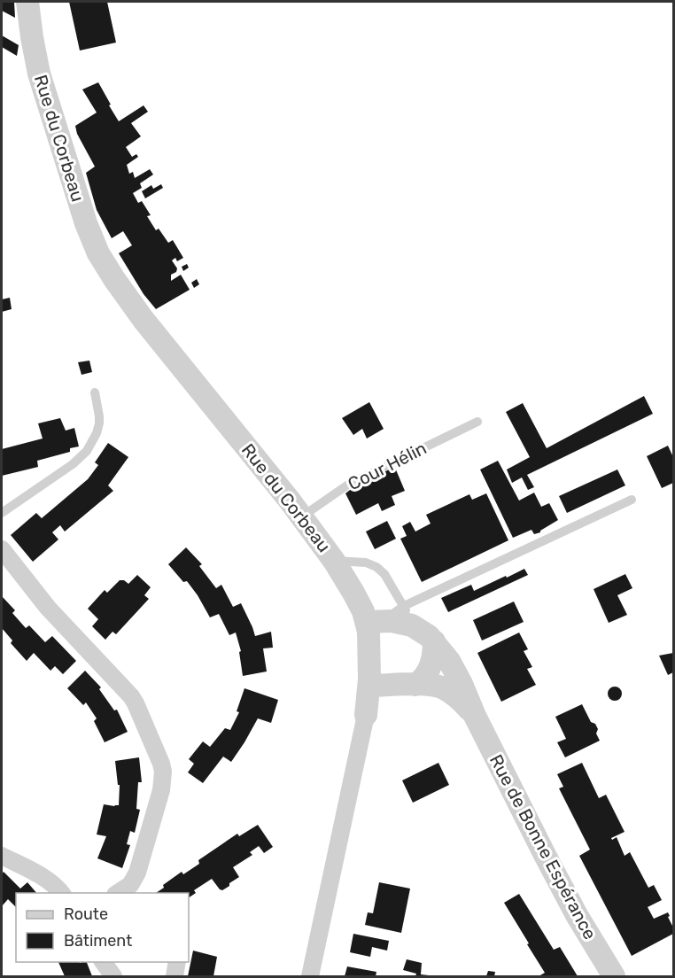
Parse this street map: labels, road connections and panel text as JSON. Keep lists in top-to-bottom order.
{
  "streets": {
    "street": ["Rue du Corbeau", "Rue de Bonne Espérance"],
    "lane": ["Cour Hélin"]
  },
  "crossings": [
    ["Rue du Corbeau", "Cour Hélin"],
    ["Rue du Corbeau", "Rue de Bonne Espérance"]
  ],
  "legend": ["Route", "Bâtiment"]
}
